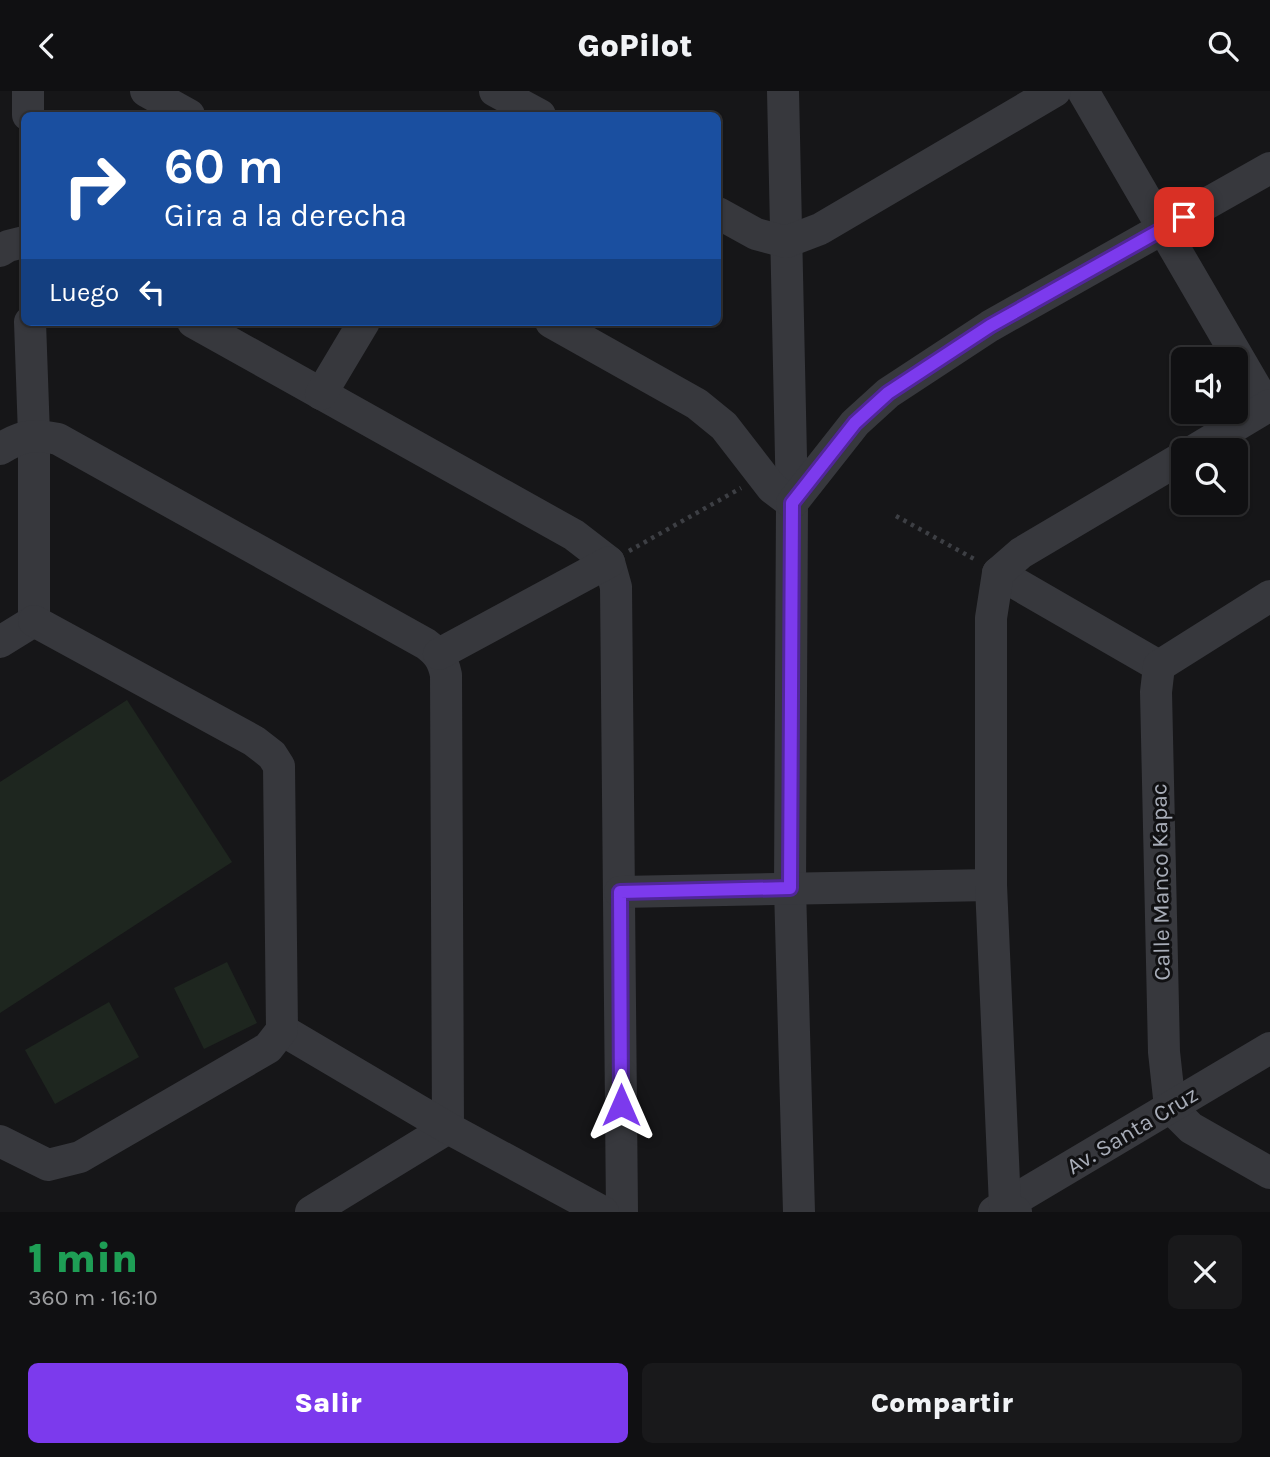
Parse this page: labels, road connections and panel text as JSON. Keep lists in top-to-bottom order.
{
  "streets": {
    "street": ["Calle Manco Kapac", "Av. Santa Cruz"]
  },
  "crossings": [
    ["Calle Manco Kapac", "Av. Santa Cruz"]
  ],
  "page": {
    "header": "GoPilot",
    "turn": ["60 m", "Gira a la derecha"],
    "then": "Luego",
    "heading": ["1 min", "360 m · 16:10"],
    "buttons": ["Salir", "Compartir"]
  }
}
